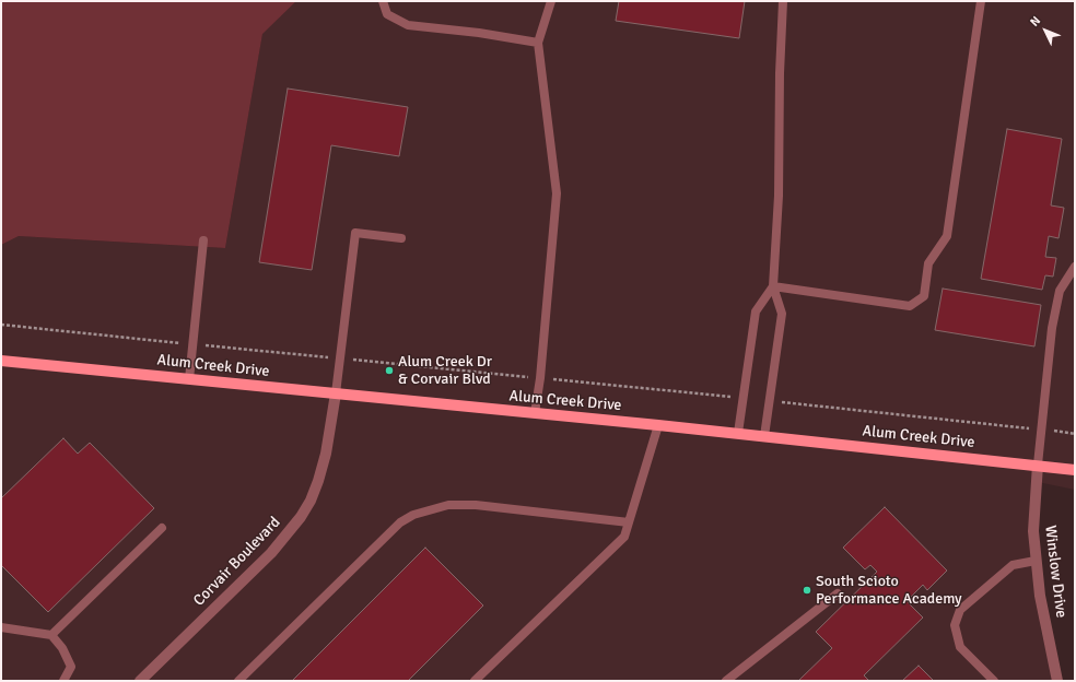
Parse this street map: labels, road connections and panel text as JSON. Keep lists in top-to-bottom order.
{
  "streets": {
    "main road": ["Alum Creek Drive"],
    "street": ["Corvair Boulevard", "Winslow Drive"]
  },
  "crossings": [
    ["Alum Creek Drive", "Corvair Boulevard"],
    ["Alum Creek Drive", "Winslow Drive"]
  ],
  "places": ["Alum Creek Dr & Corvair Blvd", "South Scioto Performance Academy"],
  "north": "top left"
}
